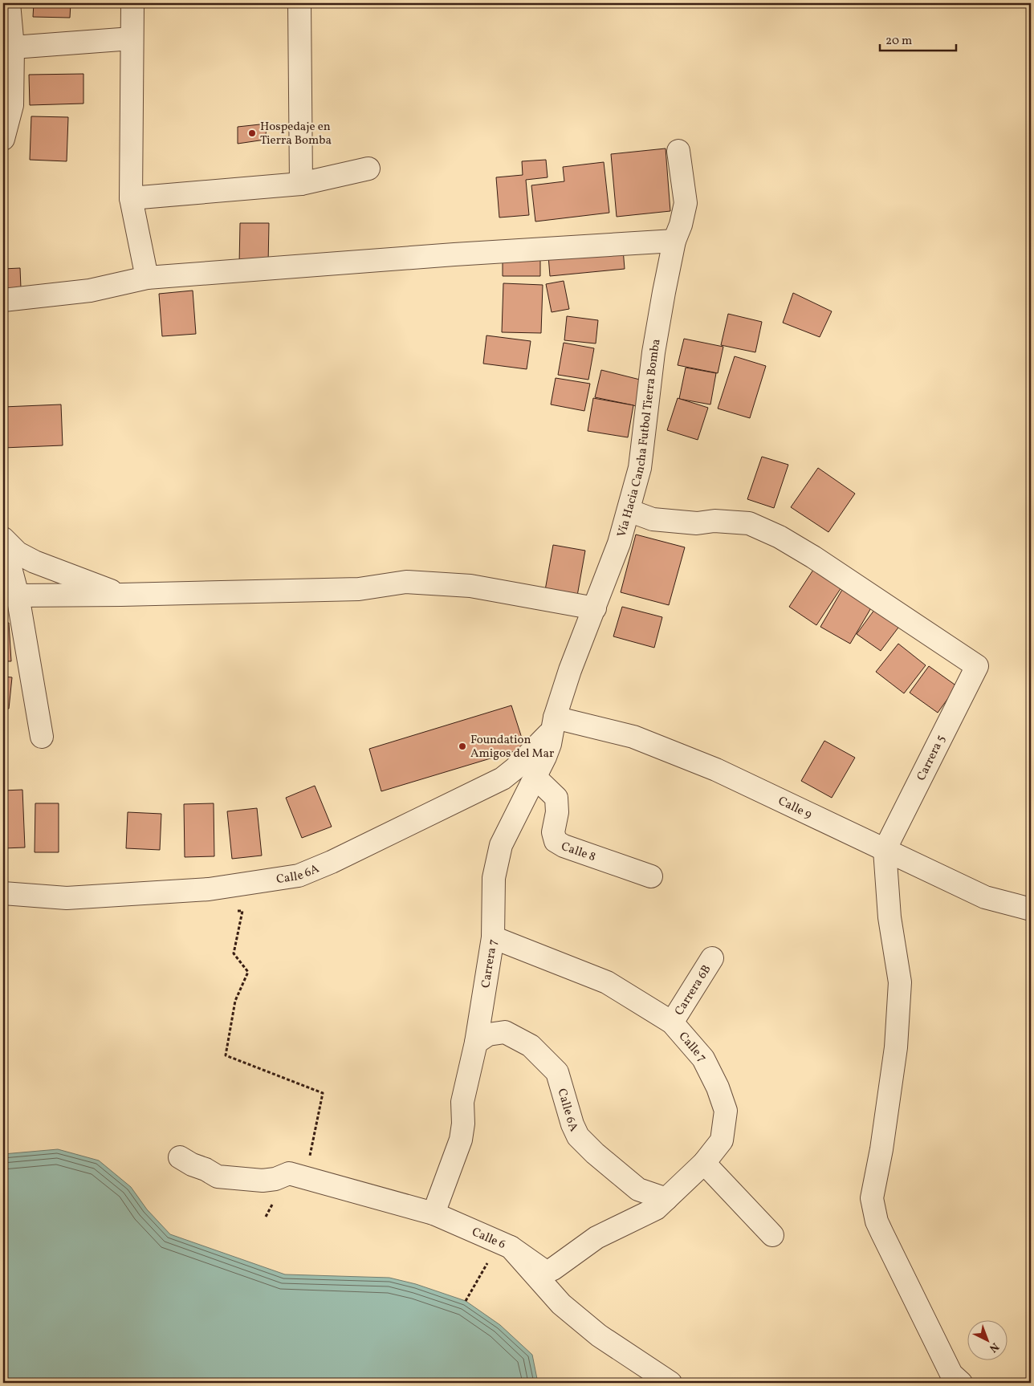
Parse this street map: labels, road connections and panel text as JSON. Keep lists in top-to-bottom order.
{
  "streets": {
    "street": [
      "Vía Hacia Cancha Futbol Tierra Bomba",
      "Carrera 5",
      "Calle 9",
      "Calle 8",
      "Calle 6A",
      "Carrera 7",
      "Carrera 6B",
      "Calle 7",
      "Calle 6"
    ]
  },
  "crossings": [
    ["Vía Hacia Cancha Futbol Tierra Bomba", "Carrera 5"],
    ["Vía Hacia Cancha Futbol Tierra Bomba", "Calle 9"],
    ["Vía Hacia Cancha Futbol Tierra Bomba", "Calle 6A"],
    ["Vía Hacia Cancha Futbol Tierra Bomba", "Carrera 7"],
    ["Carrera 5", "Calle 9"],
    ["Calle 9", "Calle 6A"],
    ["Calle 9", "Carrera 7"],
    ["Calle 8", "Carrera 7"],
    ["Calle 6A", "Carrera 7"],
    ["Calle 6A", "Calle 7"],
    ["Carrera 7", "Calle 7"],
    ["Carrera 7", "Calle 6"],
    ["Carrera 6B", "Calle 7"],
    ["Calle 7", "Calle 6"]
  ],
  "places": ["Hospedaje en Tierra Bomba", "Foundation Amigos del Mar"],
  "scale_bar": "20 m",
  "north": "bottom right"
}
